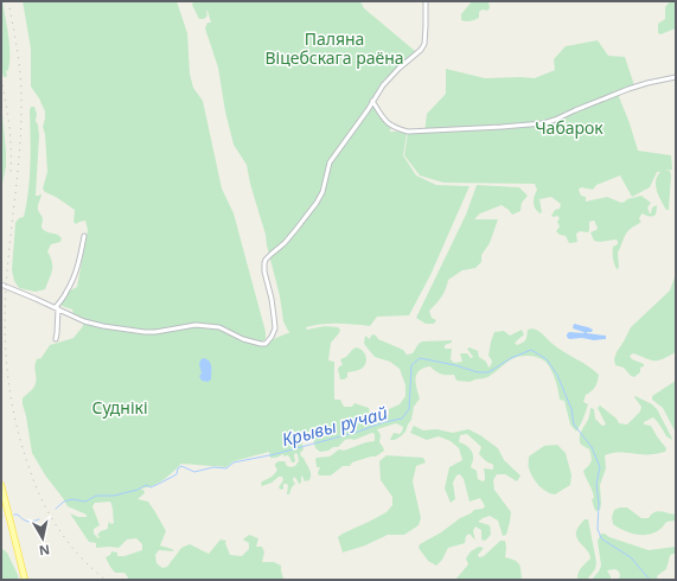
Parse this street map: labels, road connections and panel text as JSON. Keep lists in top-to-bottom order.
{
  "water": ["Крывы ручай"],
  "parks": ["Паляна Віцебскага раёна", "Чабарок", "Суднікі"],
  "north": "bottom"
}
